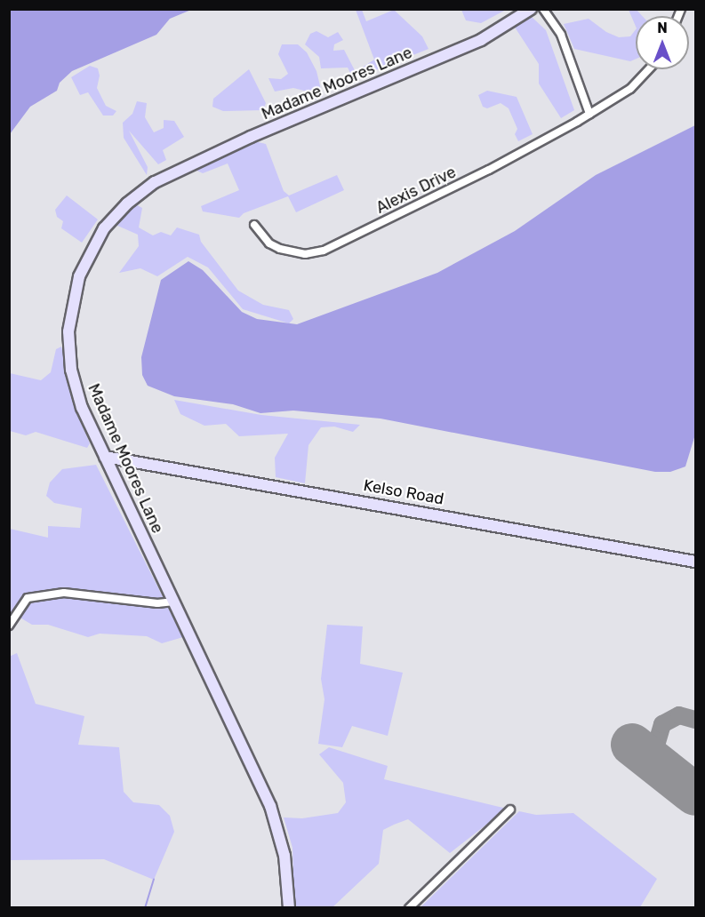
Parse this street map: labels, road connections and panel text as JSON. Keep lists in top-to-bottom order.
{
  "streets": {
    "street": ["Madame Moores Lane", "Alexis Drive", "Kelso Road"]
  },
  "crossings": [
    ["Madame Moores Lane", "Kelso Road"]
  ],
  "north": "top"
}
